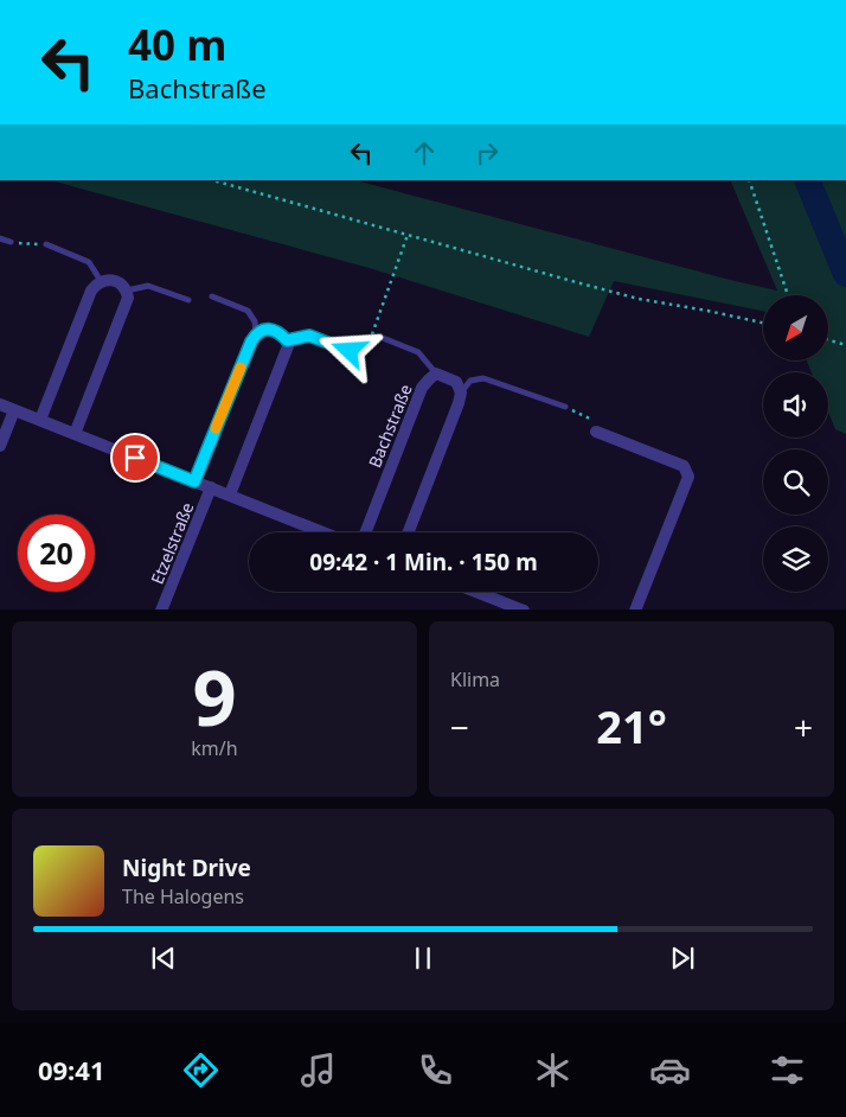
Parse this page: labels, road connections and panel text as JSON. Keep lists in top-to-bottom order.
{
  "streets": {
    "street": ["Bachstraße", "Etzelstraße"]
  },
  "north": "bottom left",
  "page": {
    "turn": ["40 m", "Bachstraße"],
    "limit": "20",
    "trip": "09:42 · 1 Min. · 150 m",
    "tile": [
      ["9", "km/h"],
      "Klima"
    ],
    "heat": ["−", "21°", "+"],
    "song": ["Night Drive", "The Halogens"],
    "tabs": "09:41"
  }
}
